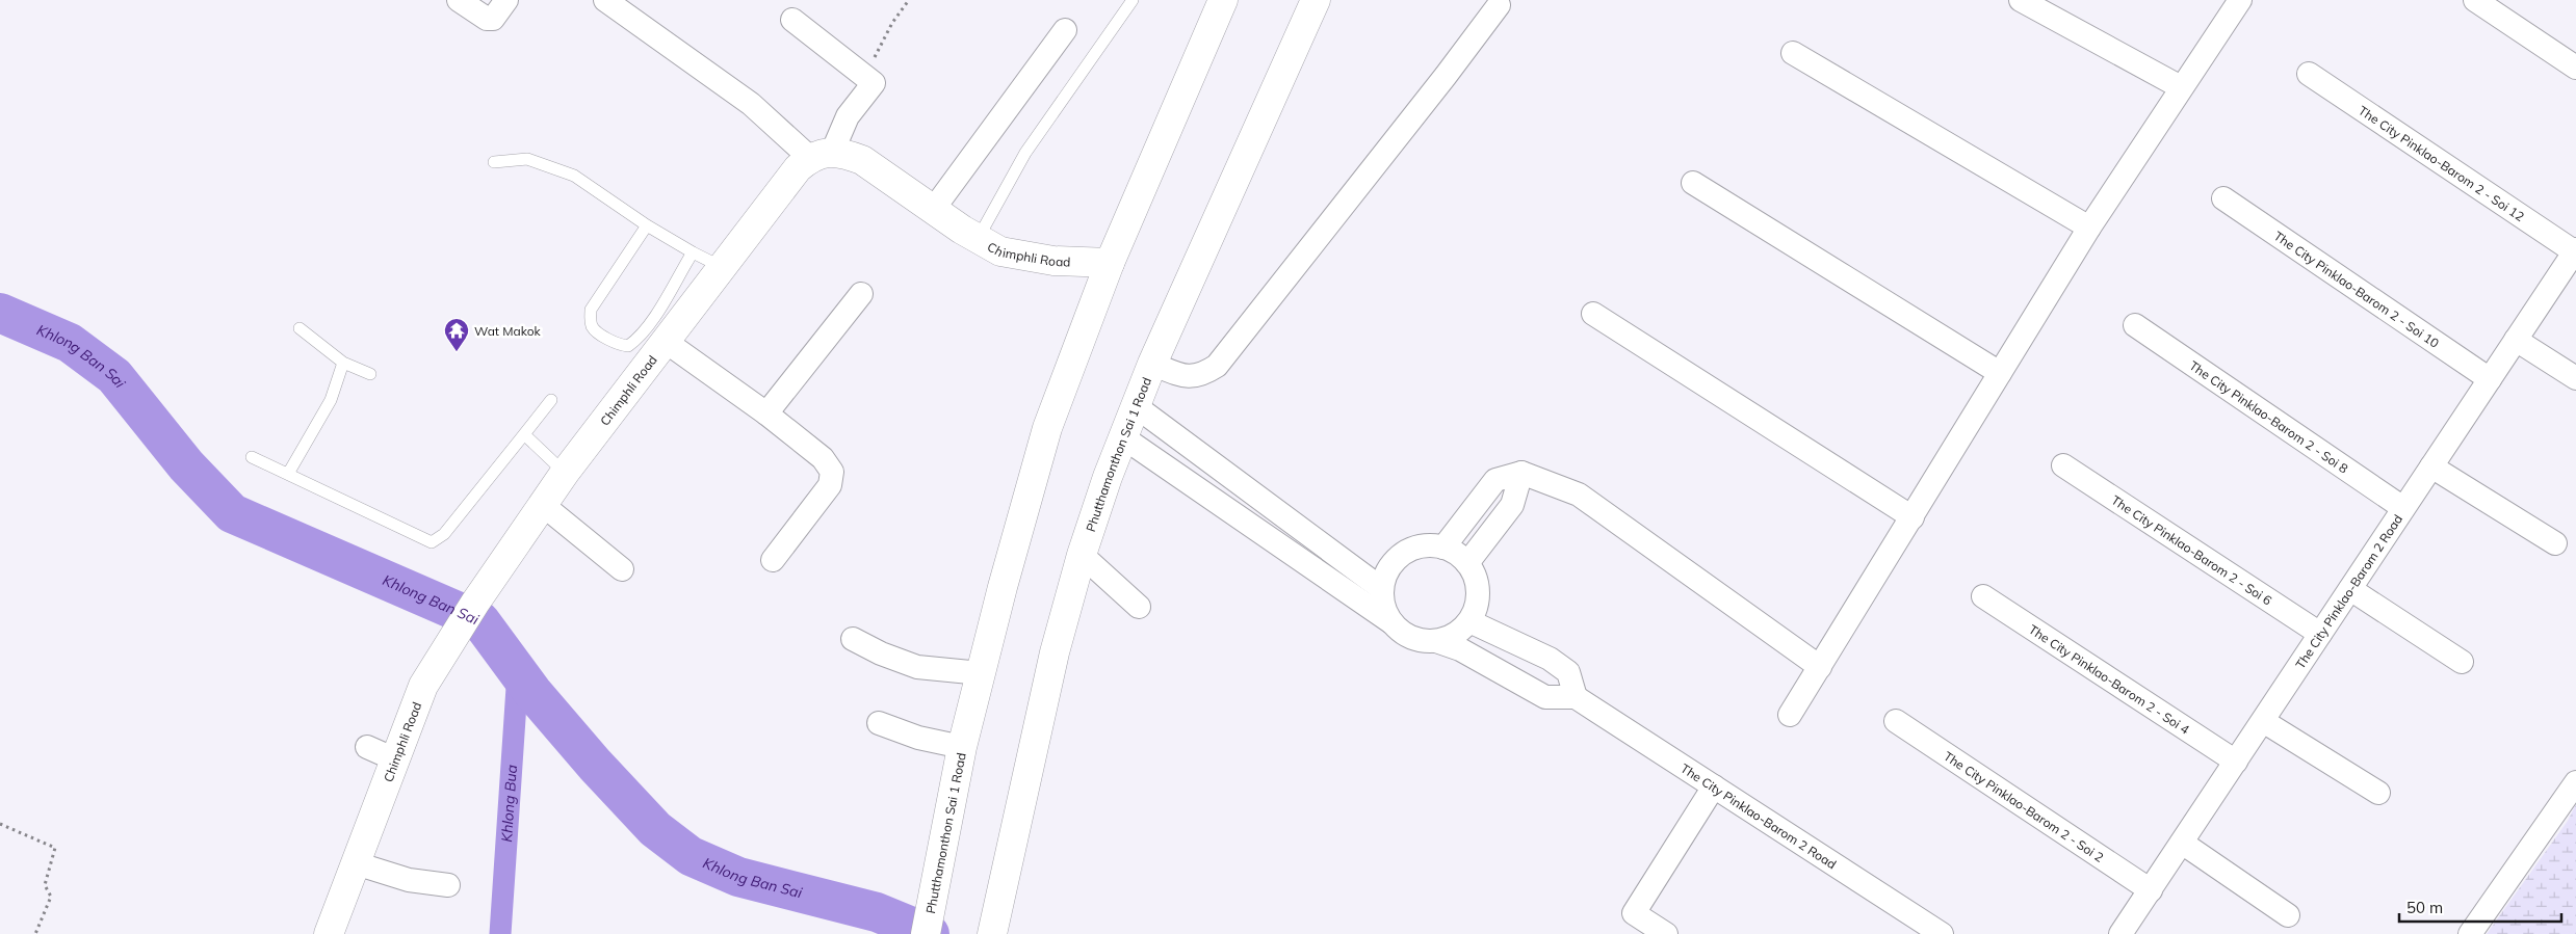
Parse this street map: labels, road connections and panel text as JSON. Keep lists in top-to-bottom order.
{
  "streets": {
    "main road": ["Chimphli Road", "Phutthamonthon Sai 1 Road"],
    "street": [
      "The City Pinklao-Barom 2 - Soi 12",
      "The City Pinklao-Barom 2 - Soi 10",
      "The City Pinklao-Barom 2 - Soi 8",
      "The City Pinklao-Barom 2 - Soi 6",
      "The City Pinklao-Barom 2 Road",
      "The City Pinklao-Barom 2 - Soi 4",
      "The City Pinklao-Barom 2 - Soi 2"
    ]
  },
  "crossings": [
    ["The City Pinklao-Barom 2 - Soi 12", "The City Pinklao-Barom 2 Road"],
    ["Chimphli Road", "Phutthamonthon Sai 1 Road"],
    ["The City Pinklao-Barom 2 - Soi 10", "The City Pinklao-Barom 2 Road"],
    ["The City Pinklao-Barom 2 - Soi 8", "The City Pinklao-Barom 2 Road"],
    ["The City Pinklao-Barom 2 - Soi 6", "The City Pinklao-Barom 2 Road"],
    ["The City Pinklao-Barom 2 Road", "The City Pinklao-Barom 2 - Soi 4"],
    ["The City Pinklao-Barom 2 Road", "The City Pinklao-Barom 2 - Soi 2"]
  ],
  "water": ["Khlong Ban Sai", "Khlong Bua"],
  "places": {
    "temple": ["Wat Makok"]
  },
  "scale_bar": "50 m"
}
